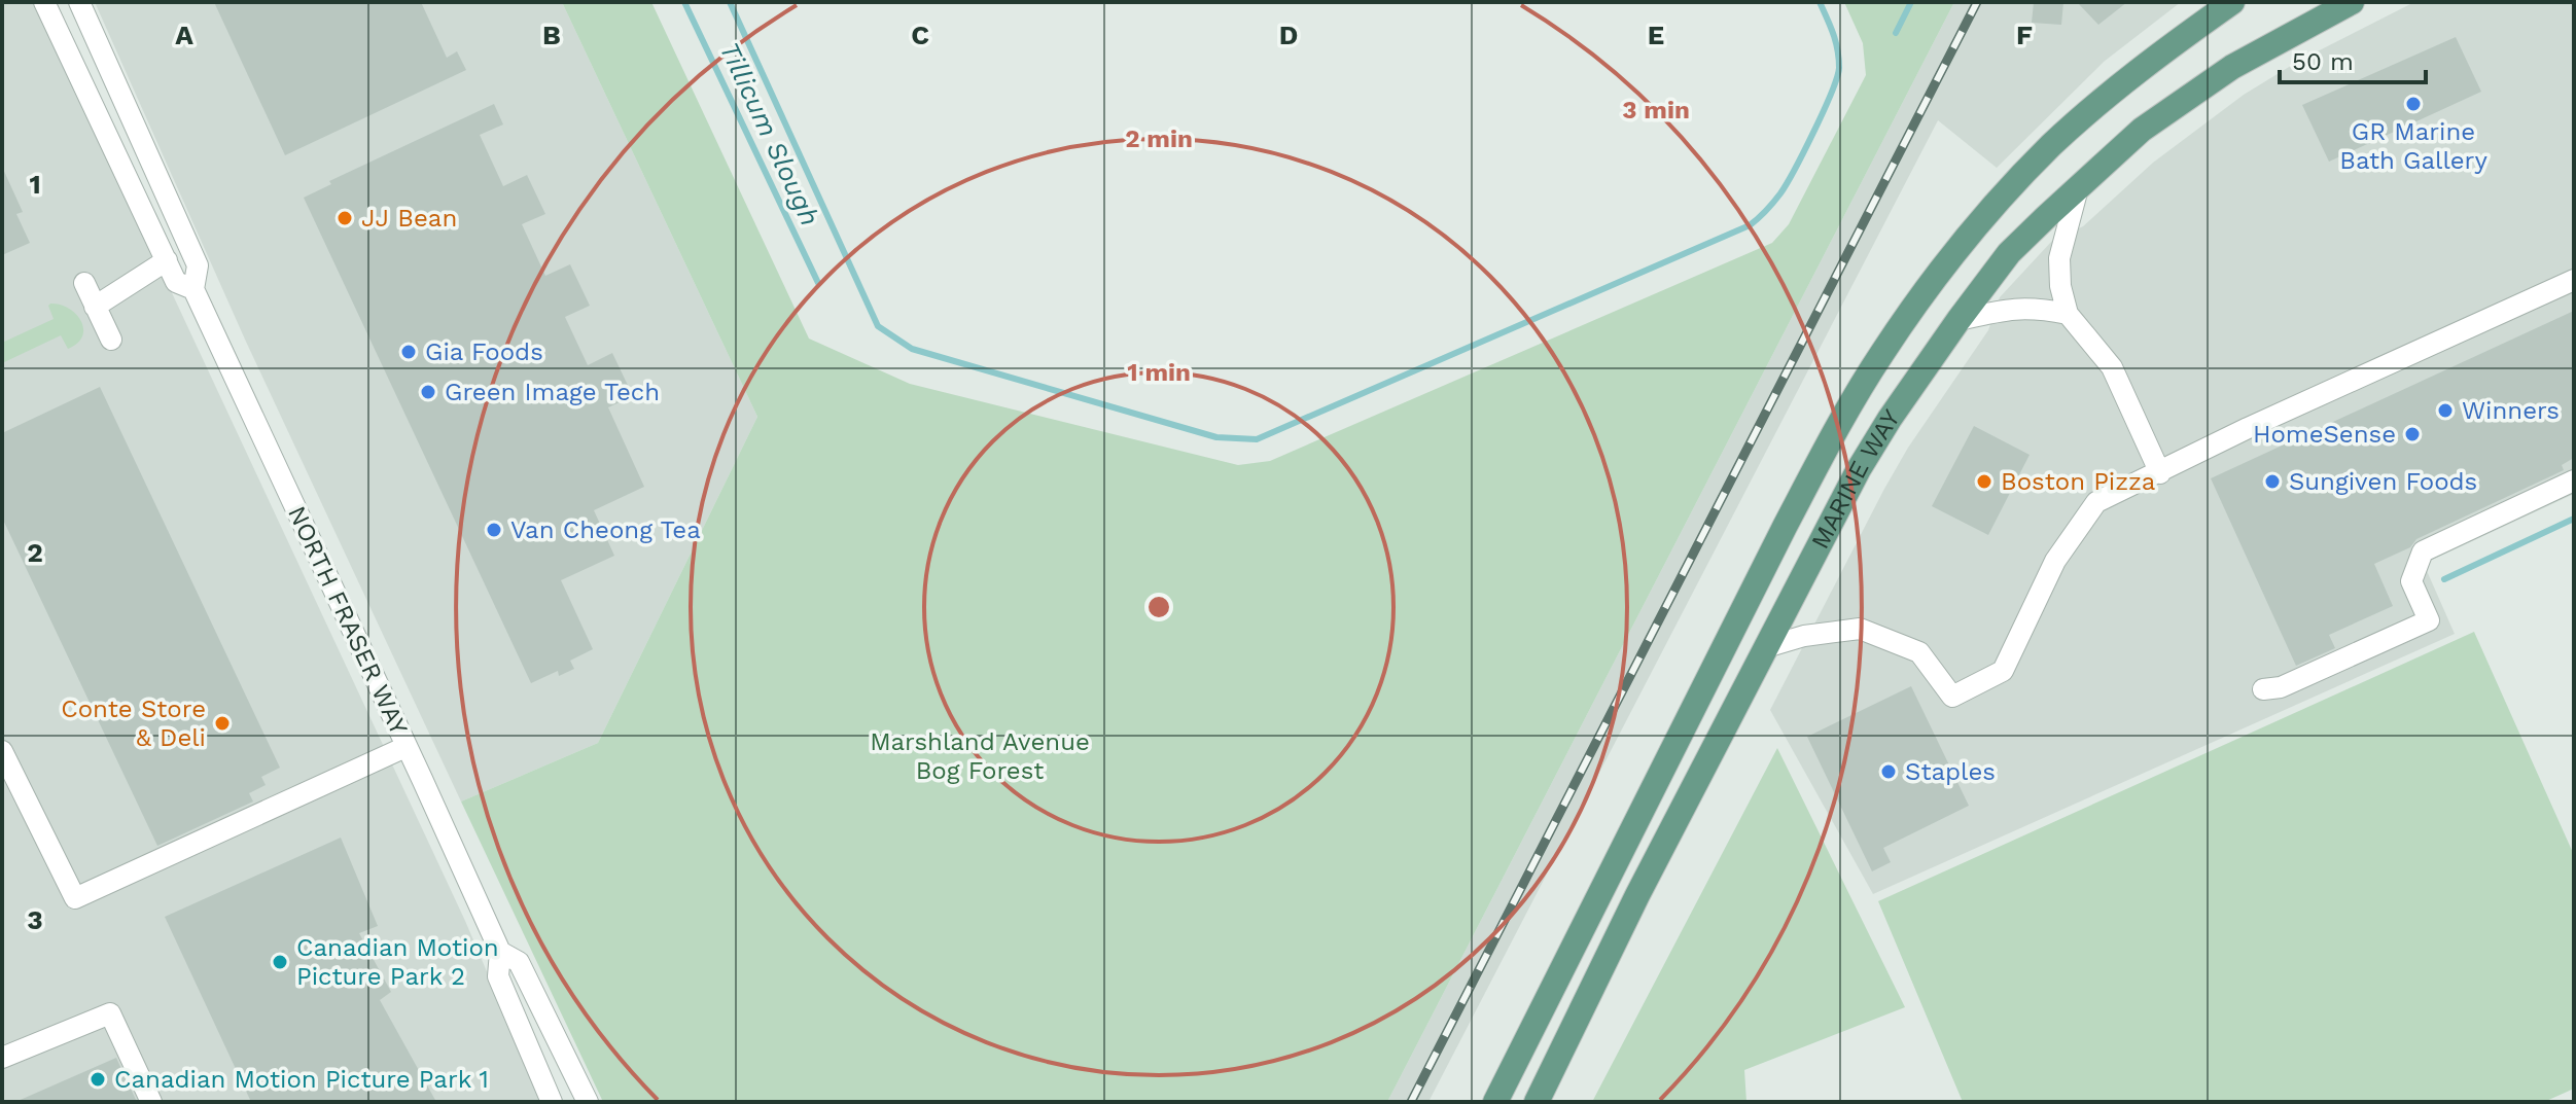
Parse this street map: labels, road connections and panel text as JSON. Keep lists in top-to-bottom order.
{
  "streets": {
    "main road": ["MARINE WAY"],
    "street": ["NORTH FRASER WAY"]
  },
  "water": ["Tillicum Slough"],
  "parks": ["Marshland Avenue Bog Forest"],
  "places": [
    "GR Marine Bath Gallery",
    "JJ Bean",
    "Gia Foods",
    "Green Image Tech",
    "Winners",
    "HomeSense",
    "Boston Pizza",
    "Sungiven Foods",
    "Van Cheong Tea",
    "Conte Store & Deli",
    "Staples",
    "Canadian Motion Picture Park 2",
    "Canadian Motion Picture Park 1"
  ],
  "scale_bar": "50 m",
  "grid": {
    "columns": [
      "A",
      "B",
      "C",
      "D",
      "E",
      "F"
    ],
    "rows": ["1", "2", "3"]
  },
  "rings": ["3 min", "2 min", "1 min"]
}
